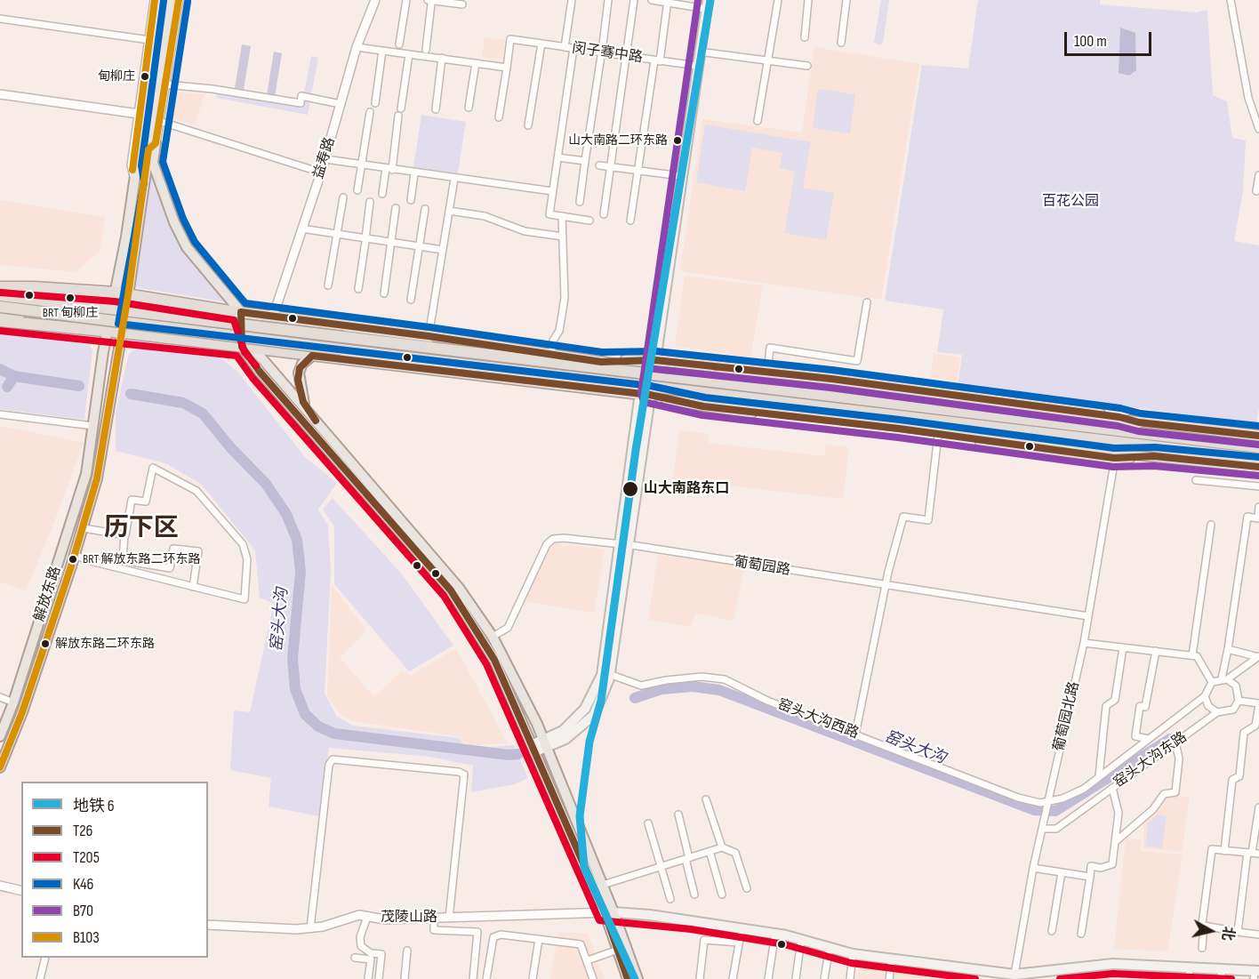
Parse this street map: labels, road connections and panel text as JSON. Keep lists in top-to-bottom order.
{
  "streets": {
    "main road": ["解放东路"],
    "street": [
      "闵子骞中路",
      "益寿路",
      "葡萄园路",
      "葡萄园北路",
      "窑头大沟西路",
      "窑头大沟东路",
      "茂陵山路"
    ]
  },
  "crossings": [
    ["葡萄园路", "葡萄园北路"],
    ["葡萄园北路", "窑头大沟西路"],
    ["葡萄园北路", "窑头大沟东路"],
    ["窑头大沟西路", "窑头大沟东路"]
  ],
  "districts": ["历下区"],
  "water": ["窑头大沟"],
  "parks": ["百花公园"],
  "places": [
    "甸柳庄",
    "山大南路二环东路",
    "BRT 甸柳庄",
    "山大南路东口",
    "BRT 解放东路二环东路",
    "解放东路二环东路"
  ],
  "lines": [
    "metro line 6",
    "transit line B70",
    "transit line B103",
    "transit line K46",
    "transit line T205",
    "transit line T26"
  ],
  "legend": [
    "地铁 6",
    "T26",
    "T205",
    "K46",
    "B70",
    "B103"
  ],
  "scale_bar": "100 m",
  "north": "right"
}
